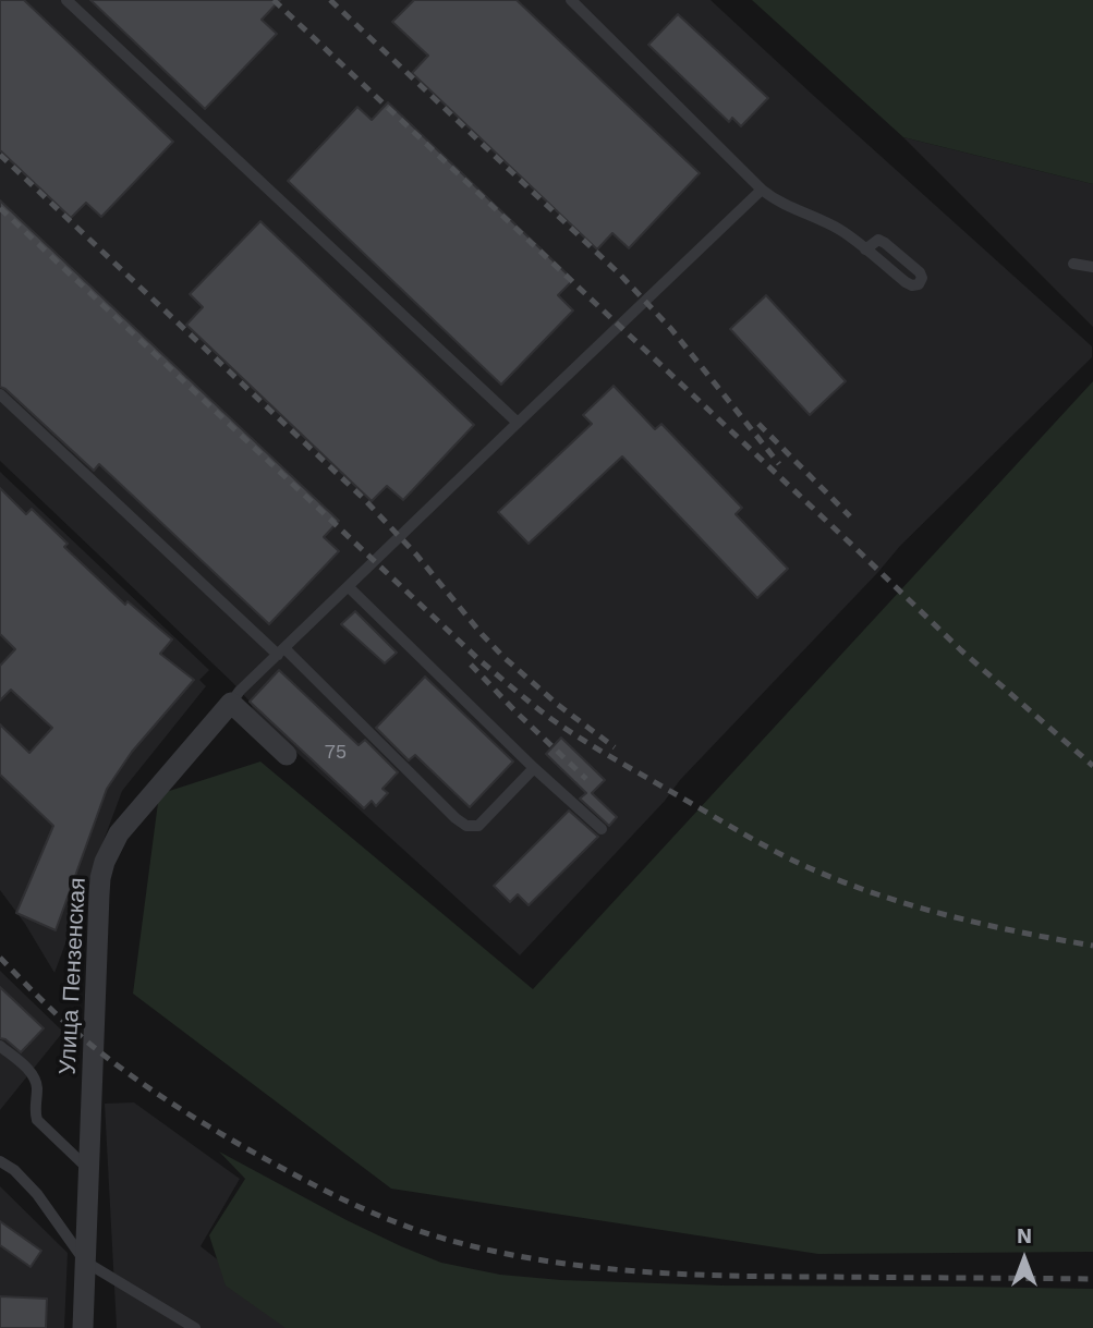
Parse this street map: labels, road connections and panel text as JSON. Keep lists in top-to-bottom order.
{
  "streets": {
    "street": ["Улица Пензенская"]
  },
  "house_numbers": ["75"],
  "north": "top"
}
